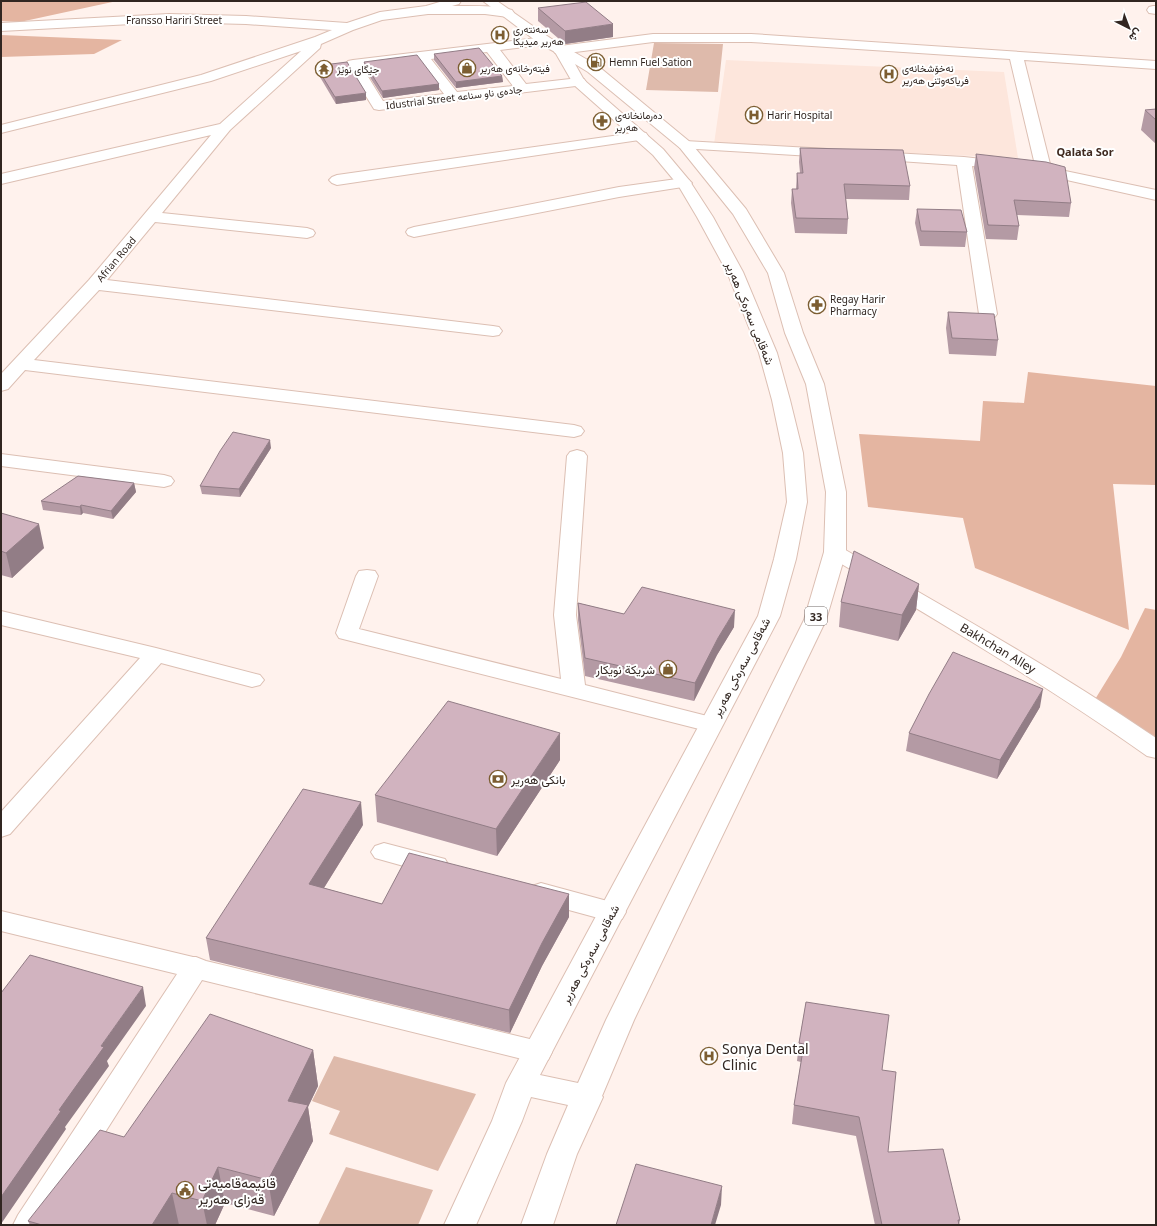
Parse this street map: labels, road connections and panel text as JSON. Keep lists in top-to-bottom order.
{
  "streets": {
    "street": [
      "Fransso Hariri Street",
      "Idustrial Street جادەی ناو سناعە",
      "Afrian Road",
      "شەقامی سەرەکی هەریر",
      "33",
      "Bakhchan Alley"
    ]
  },
  "crossings": [
    ["Idustrial Street جادەی ناو سناعە", "شەقامی سەرەکی هەریر"],
    ["Idustrial Street جادەی ناو سناعە", "33"],
    ["شەقامی سەرەکی هەریر", "33"],
    ["33", "Bakhchan Alley"]
  ],
  "districts": ["Qalata Sor"],
  "places": {
    "hospital": [
      "سەنتەری هەریر میدیکا",
      "نەخۆشخانەی فریاکەوتنی هەریر",
      "‌Harir Hospital",
      "Sonya Dental Clinic"
    ],
    "fuel station": ["Hemn Fuel Sation"],
    "shop": ["فیتەرخانەی هەریر", "شريكة نويكار"],
    "temple": ["جێگای نوێژ"],
    "pharmacy": ["دەرمانخانەی هەریر", "Regay Harir Pharmacy"],
    "bank": ["بانکی هەریر"],
    "public building": ["قائیمەقامیەتی قەزای هەریر"]
  },
  "north": "bottom right"
}
